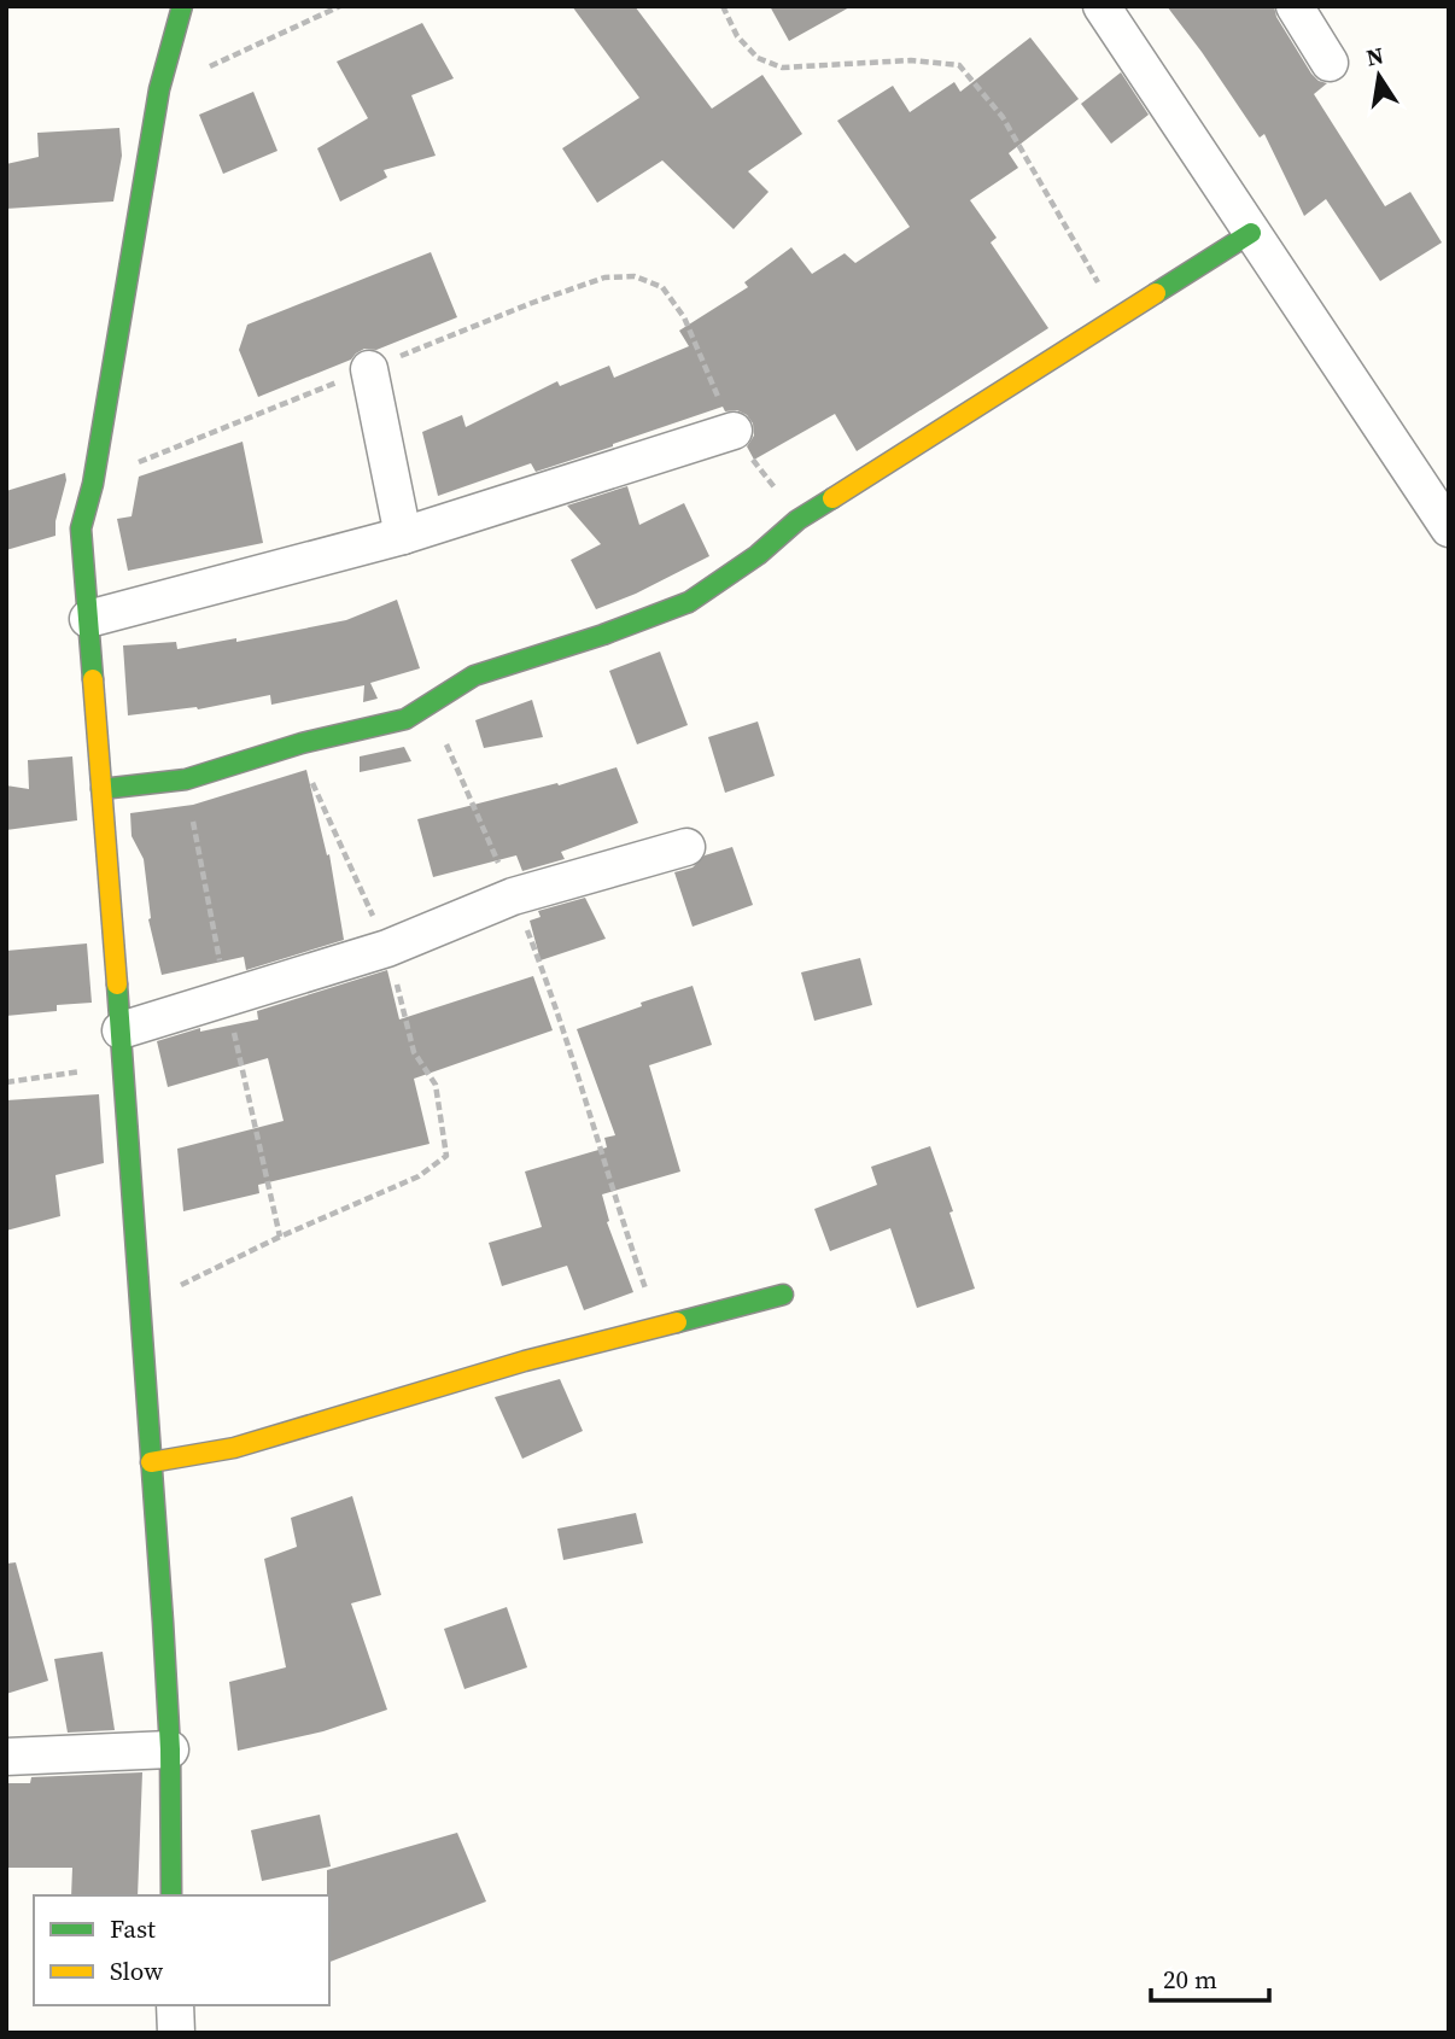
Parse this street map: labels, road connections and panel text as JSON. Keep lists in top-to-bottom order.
{
  "legend": ["Fast", "Slow"],
  "scale_bar": "20 m",
  "north": "top"
}
